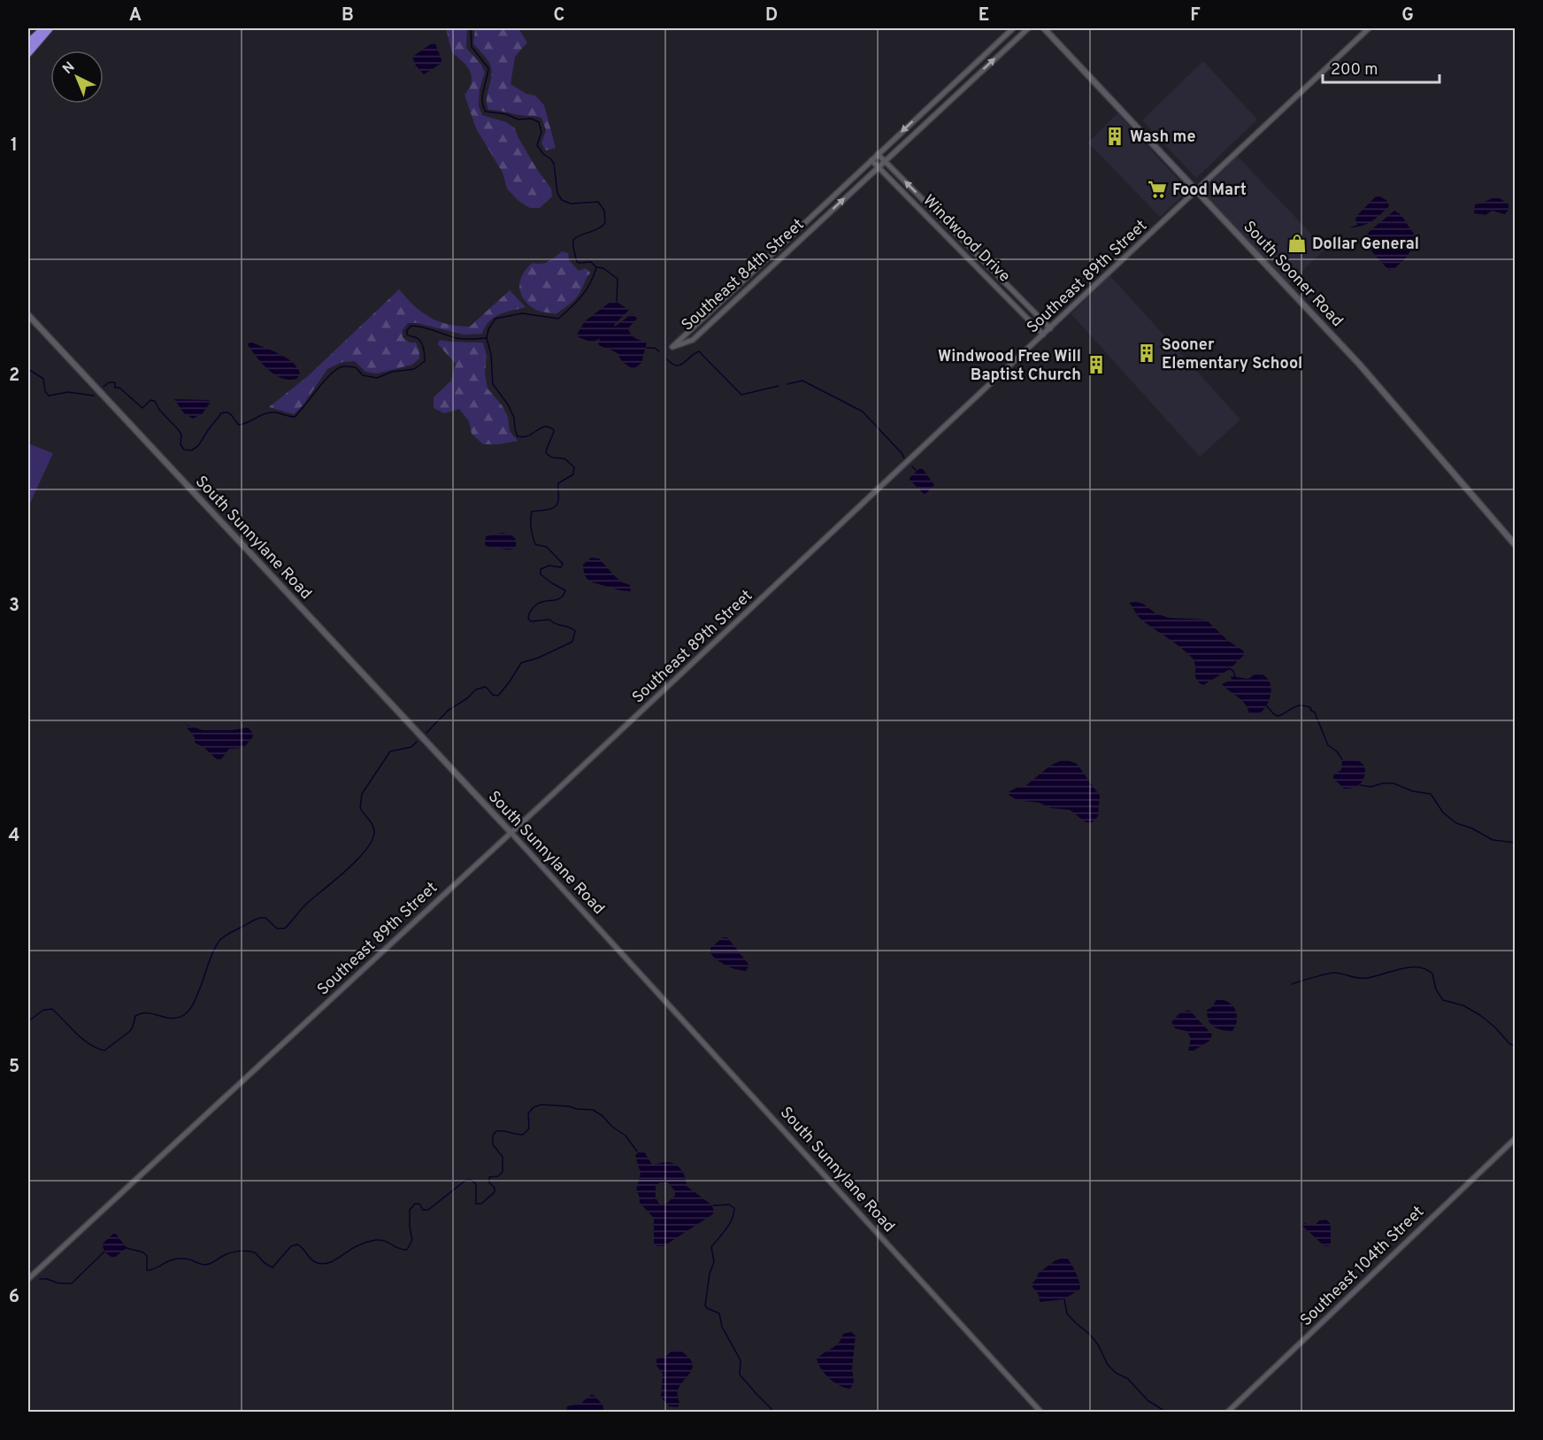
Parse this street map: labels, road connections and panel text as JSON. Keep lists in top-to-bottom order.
{
  "streets": {
    "main road": ["South Sooner Road", "South Sunnylane Road"],
    "street": [
      "Windwood Drive",
      "Southeast 84th Street",
      "Southeast 89th Street",
      "Southeast 104th Street"
    ]
  },
  "crossings": [
    ["Windwood Drive", "Southeast 84th Street"],
    ["Windwood Drive", "Southeast 89th Street"],
    ["South Sooner Road", "Southeast 89th Street"],
    ["Southeast 89th Street", "South Sunnylane Road"]
  ],
  "places": {
    "building": ["Wash me", "Sooner Elementary School", "Windwood Free Will Baptist Church"],
    "supermarket": ["Food Mart"],
    "shop": ["Dollar General"]
  },
  "scale_bar": "200 m",
  "north": "top left",
  "grid": {
    "columns": [
      "A",
      "B",
      "C",
      "D",
      "E",
      "F",
      "G"
    ],
    "rows": [
      "1",
      "2",
      "3",
      "4",
      "5",
      "6"
    ]
  }
}
